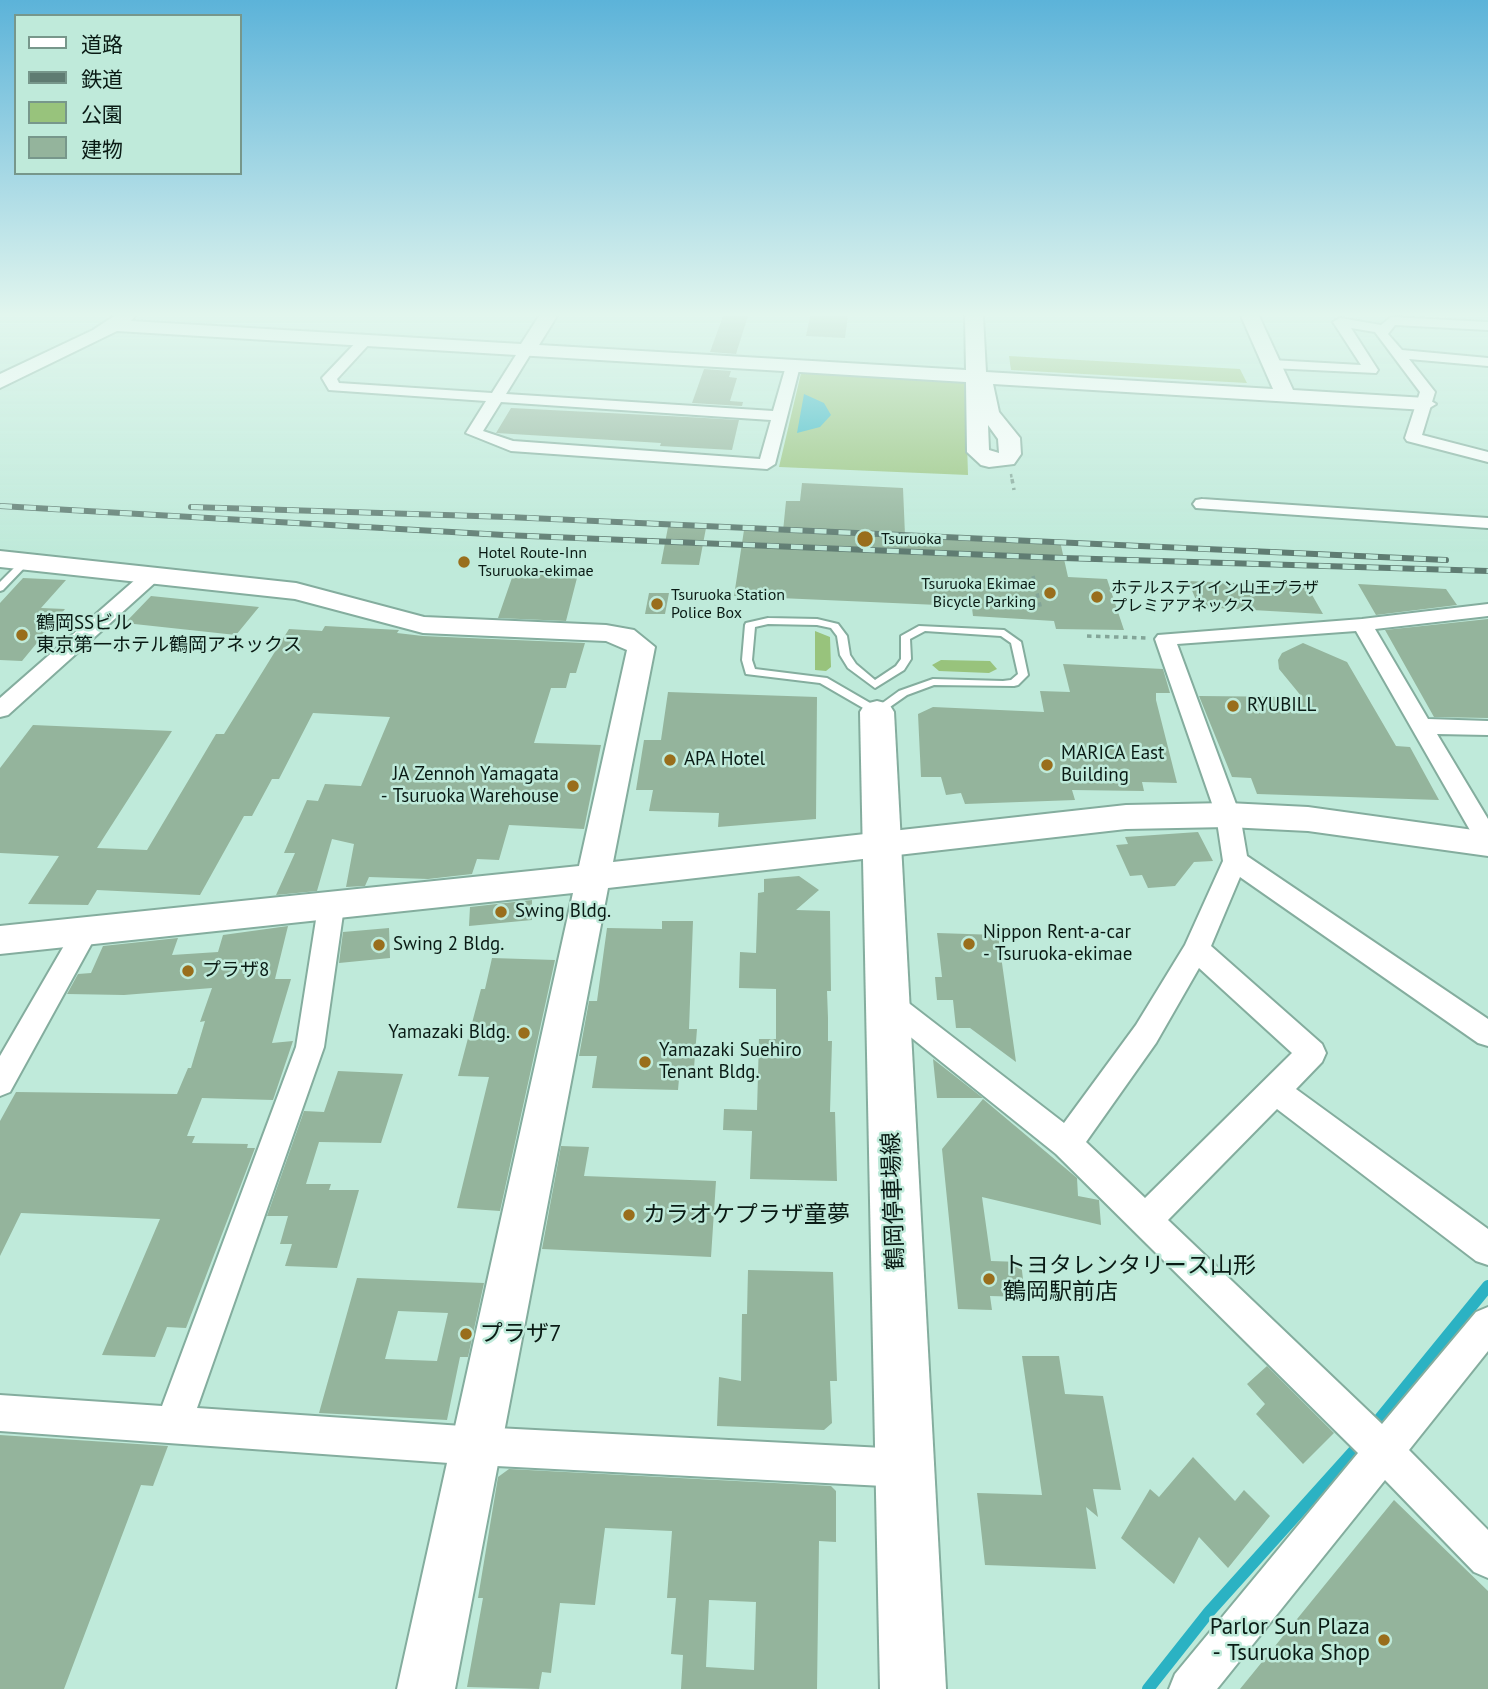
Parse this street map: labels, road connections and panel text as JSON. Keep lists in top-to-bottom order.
{
  "streets": {
    "main road": ["鶴岡停車場線"]
  },
  "places": [
    "Tsuruoka",
    "Hotel Route-Inn Tsuruoka-ekimae",
    "Tsuruoka Ekimae Bicycle Parking",
    "ホテルステイイン山王プラザ プレミアアネックス",
    "Tsuruoka Station Police Box",
    "鶴岡SSビル 東京第一ホテル鶴岡アネックス",
    "RYUBILL",
    "APA Hotel",
    "MARICA East Building",
    "JA Zennoh Yamagata - Tsuruoka Warehouse",
    "Swing Bldg.",
    "Nippon Rent-a-car - Tsuruoka-ekimae",
    "Swing 2 Bldg.",
    "プラザ8",
    "Yamazaki Bldg.",
    "Yamazaki Suehiro Tenant Bldg.",
    "カラオケプラザ童夢",
    "トヨタレンタリース山形 鶴岡駅前店",
    "プラザ7",
    "Parlor Sun Plaza - Tsuruoka Shop"
  ],
  "legend": [
    "道路",
    "鉄道",
    "公園",
    "建物"
  ]
}
